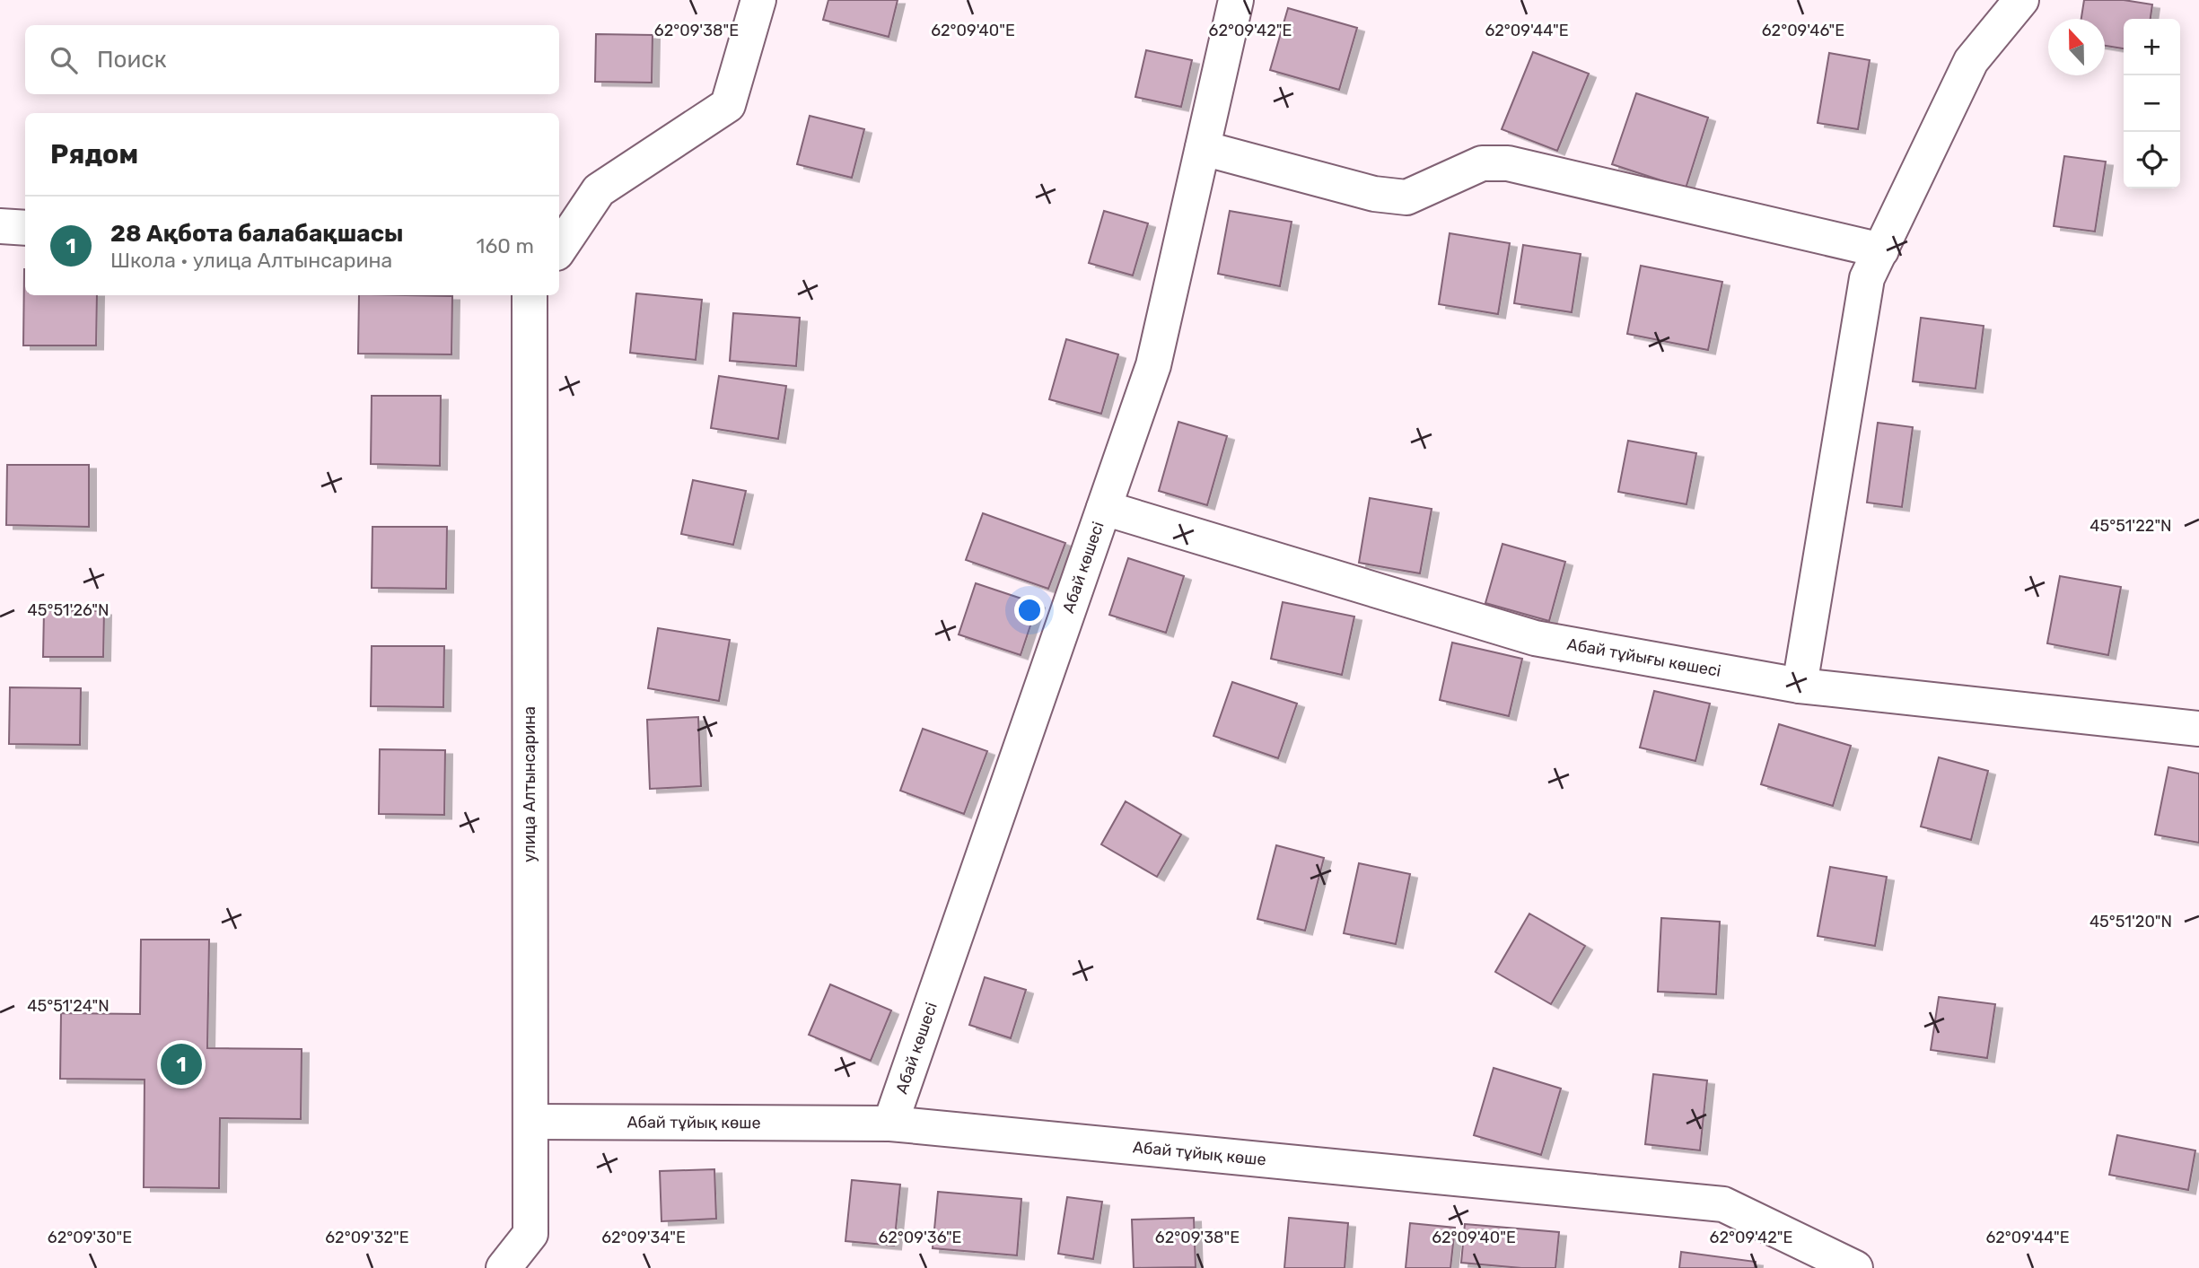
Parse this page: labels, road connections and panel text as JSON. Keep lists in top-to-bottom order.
{
  "streets": {
    "street": [
      "Абай көшесі",
      "Абай тұйығы көшесі",
      "улица Алтынсарина",
      "Абай тұйық көше"
    ]
  },
  "crossings": [
    ["Абай көшесі", "Абай тұйығы көшесі"],
    ["Абай көшесі", "Абай тұйық көше"],
    ["улица Алтынсарина", "Абай тұйық көше"]
  ],
  "north": "top",
  "page": {
    "map_buttons": ["+", "−"],
    "search": "Поиск",
    "heading": "Рядом",
    "list": [
      {
        "mark": "1",
        "name": "28 Ақбота балабақшасы",
        "note": "Школа · улица Алтынсарина",
        "value": "160 m"
      }
    ],
    "pins": "1"
  },
  "coordinates": [
    "62°09'38\"E",
    "62°09'40\"E",
    "62°09'42\"E",
    "62°09'44\"E",
    "62°09'46\"E",
    "45°51'22\"N",
    "45°51'26\"N",
    "45°51'20\"N",
    "45°51'24\"N",
    "62°09'30\"E",
    "62°09'32\"E",
    "62°09'34\"E",
    "62°09'36\"E"
  ]
}
